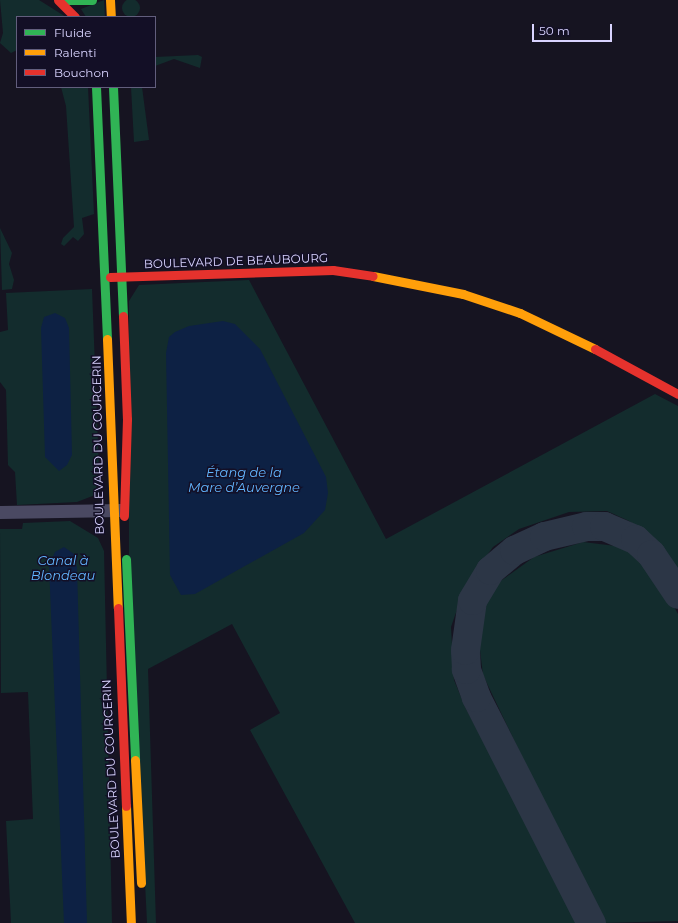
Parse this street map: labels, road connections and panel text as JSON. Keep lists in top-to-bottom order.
{
  "streets": {
    "main road": ["BOULEVARD DE BEAUBOURG", "BOULEVARD DU COURCERIN"]
  },
  "crossings": [
    ["BOULEVARD DE BEAUBOURG", "BOULEVARD DU COURCERIN"]
  ],
  "water": ["Étang de la Mare d’Auvergne", "Canal à Blondeau"],
  "legend": ["Fluide", "Ralenti", "Bouchon"],
  "scale_bar": "50 m"
}
